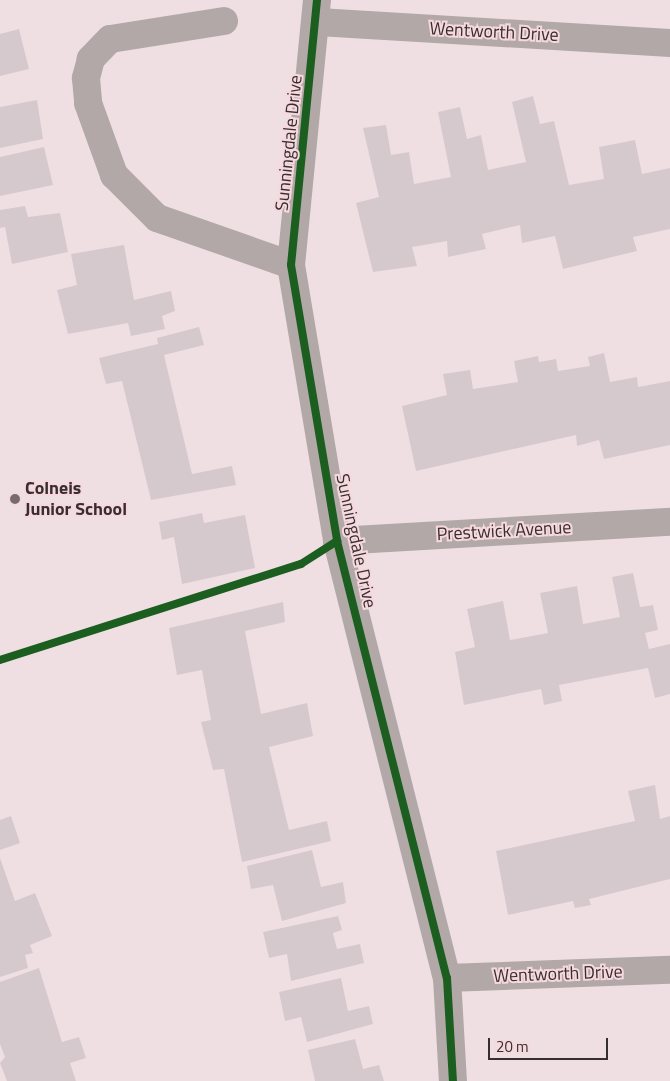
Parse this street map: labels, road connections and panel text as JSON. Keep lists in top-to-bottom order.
{
  "streets": {
    "street": ["Wentworth Drive", "Sunningdale Drive", "Prestwick Avenue"]
  },
  "crossings": [
    ["Wentworth Drive", "Sunningdale Drive"],
    ["Sunningdale Drive", "Prestwick Avenue"]
  ],
  "places": ["Colneis Junior School"],
  "scale_bar": "20 m"
}
